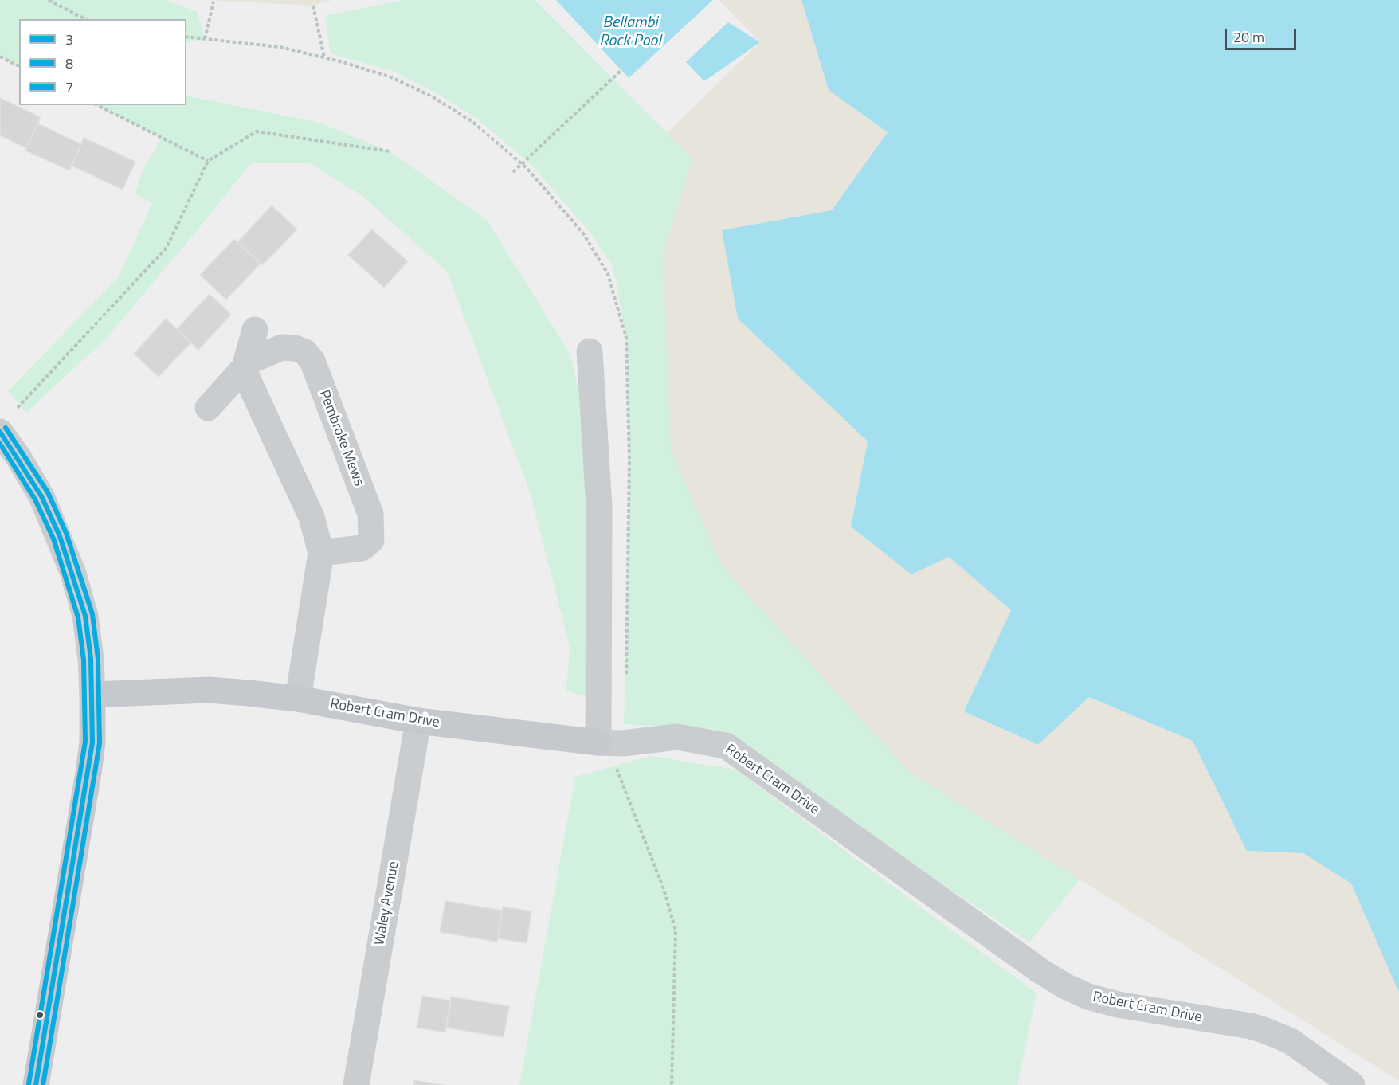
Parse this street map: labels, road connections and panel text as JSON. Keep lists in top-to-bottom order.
{
  "streets": {
    "main road": ["Robert Cram Drive"],
    "street": ["Pembroke Mews", "Waley Avenue"]
  },
  "crossings": [
    ["Robert Cram Drive", "Waley Avenue"]
  ],
  "water": ["Bellambi Rock Pool"],
  "lines": ["transit line 7", "transit line 3", "transit line 8"],
  "legend": ["3", "8", "7"],
  "scale_bar": "20 m"
}
